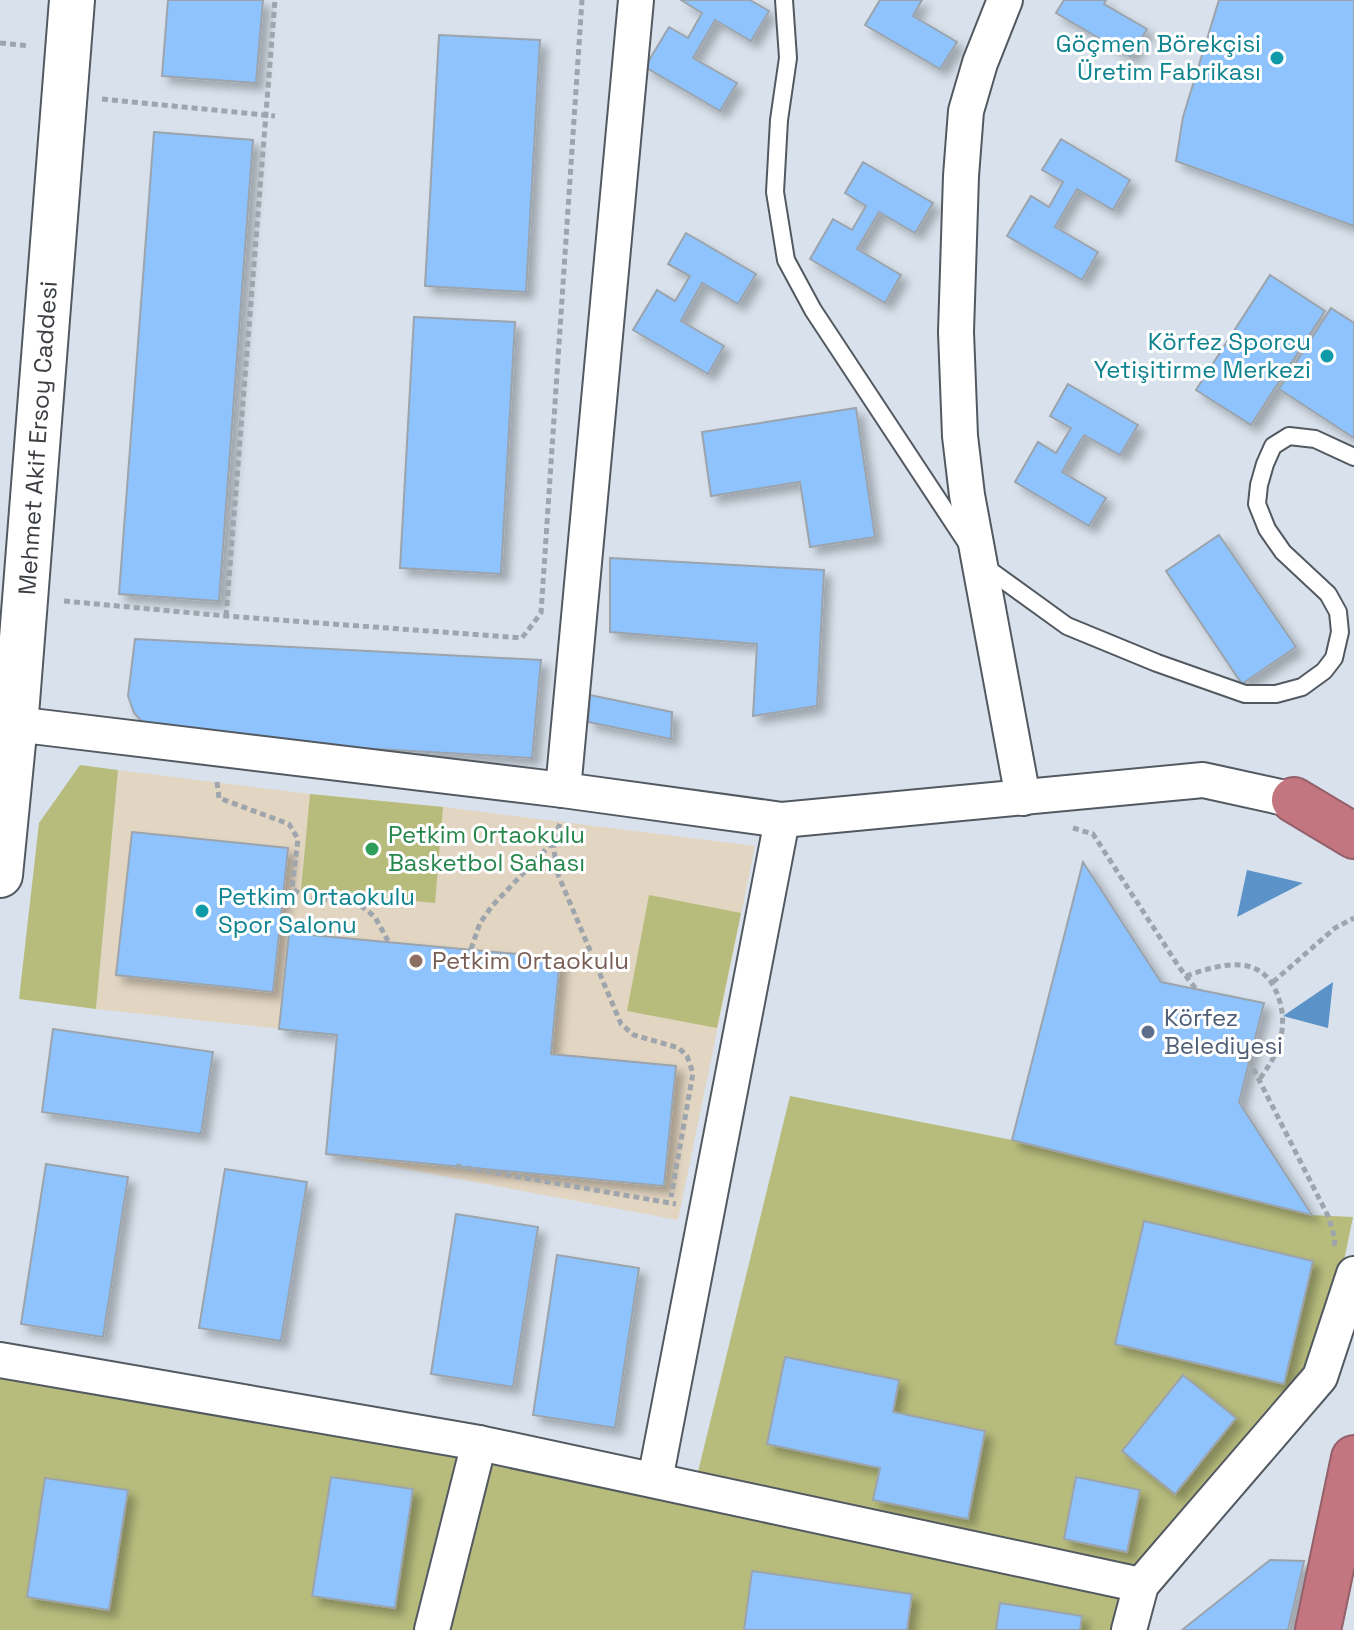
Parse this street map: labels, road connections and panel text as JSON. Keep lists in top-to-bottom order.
{
  "streets": {
    "main road": ["Mehmet Akif Ersoy Caddesi"]
  },
  "places": [
    "Göçmen Börekçisi Üretim Fabrikası",
    "Körfez Sporcu Yetişitirme Merkezi",
    "Petkim Ortaokulu Basketbol Sahası",
    "Petkim Ortaokulu Spor Salonu",
    "Petkim Ortaokulu",
    "Körfez Belediyesi"
  ]
}
